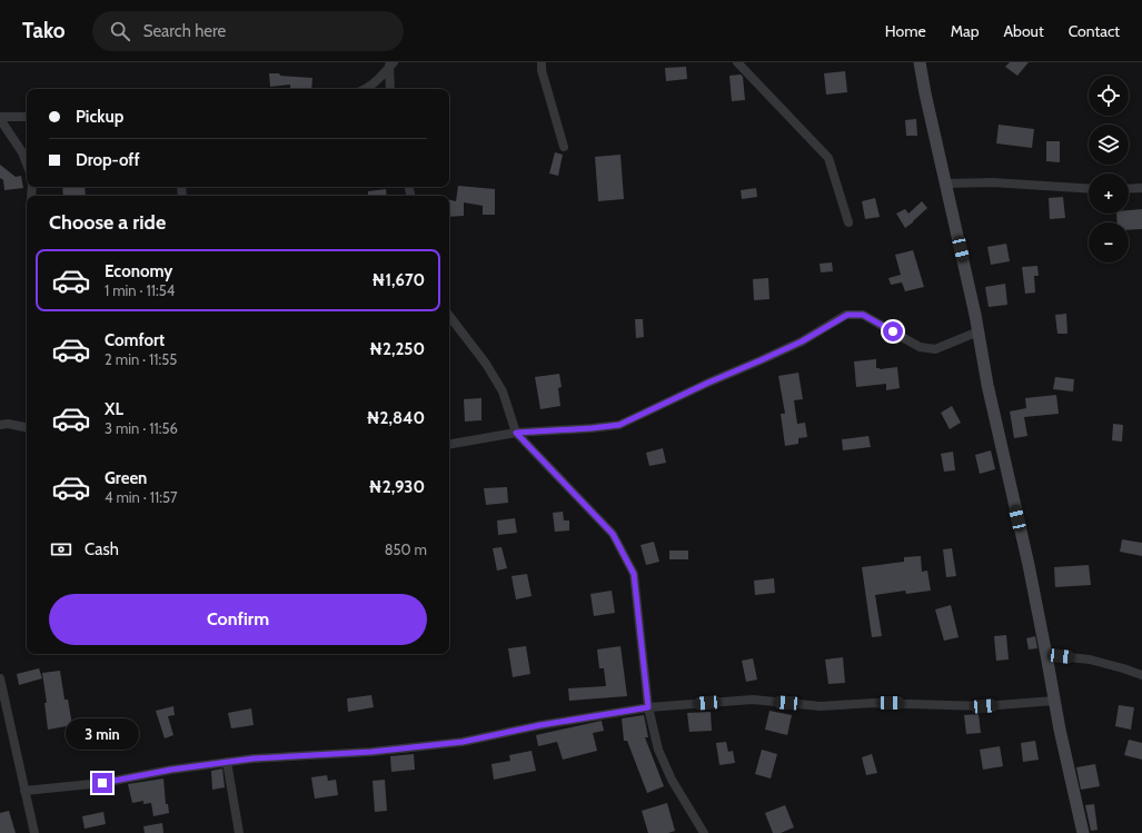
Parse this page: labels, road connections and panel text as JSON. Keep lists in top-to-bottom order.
{
  "page": {
    "header": "Tako",
    "search": "Search here",
    "nav": [
      "Home",
      "Map",
      "About",
      "Contact"
    ],
    "map_buttons": ["+", "−"],
    "banner": ["Pickup", "Drop-off"],
    "heading": "Choose a ride",
    "list": [
      {
        "name": "Economy",
        "note": "1 min · 11:54",
        "value": "₦1,670"
      },
      {
        "name": "Comfort",
        "note": "2 min · 11:55",
        "value": "₦2,250"
      },
      {
        "name": "XL",
        "note": "3 min · 11:56",
        "value": "₦2,840"
      },
      {
        "name": "Green",
        "note": "4 min · 11:57",
        "value": "₦2,930"
      }
    ],
    "pay": ["Cash", "850 m"],
    "buttons": "Confirm",
    "bubble": "3 min"
  }
}
